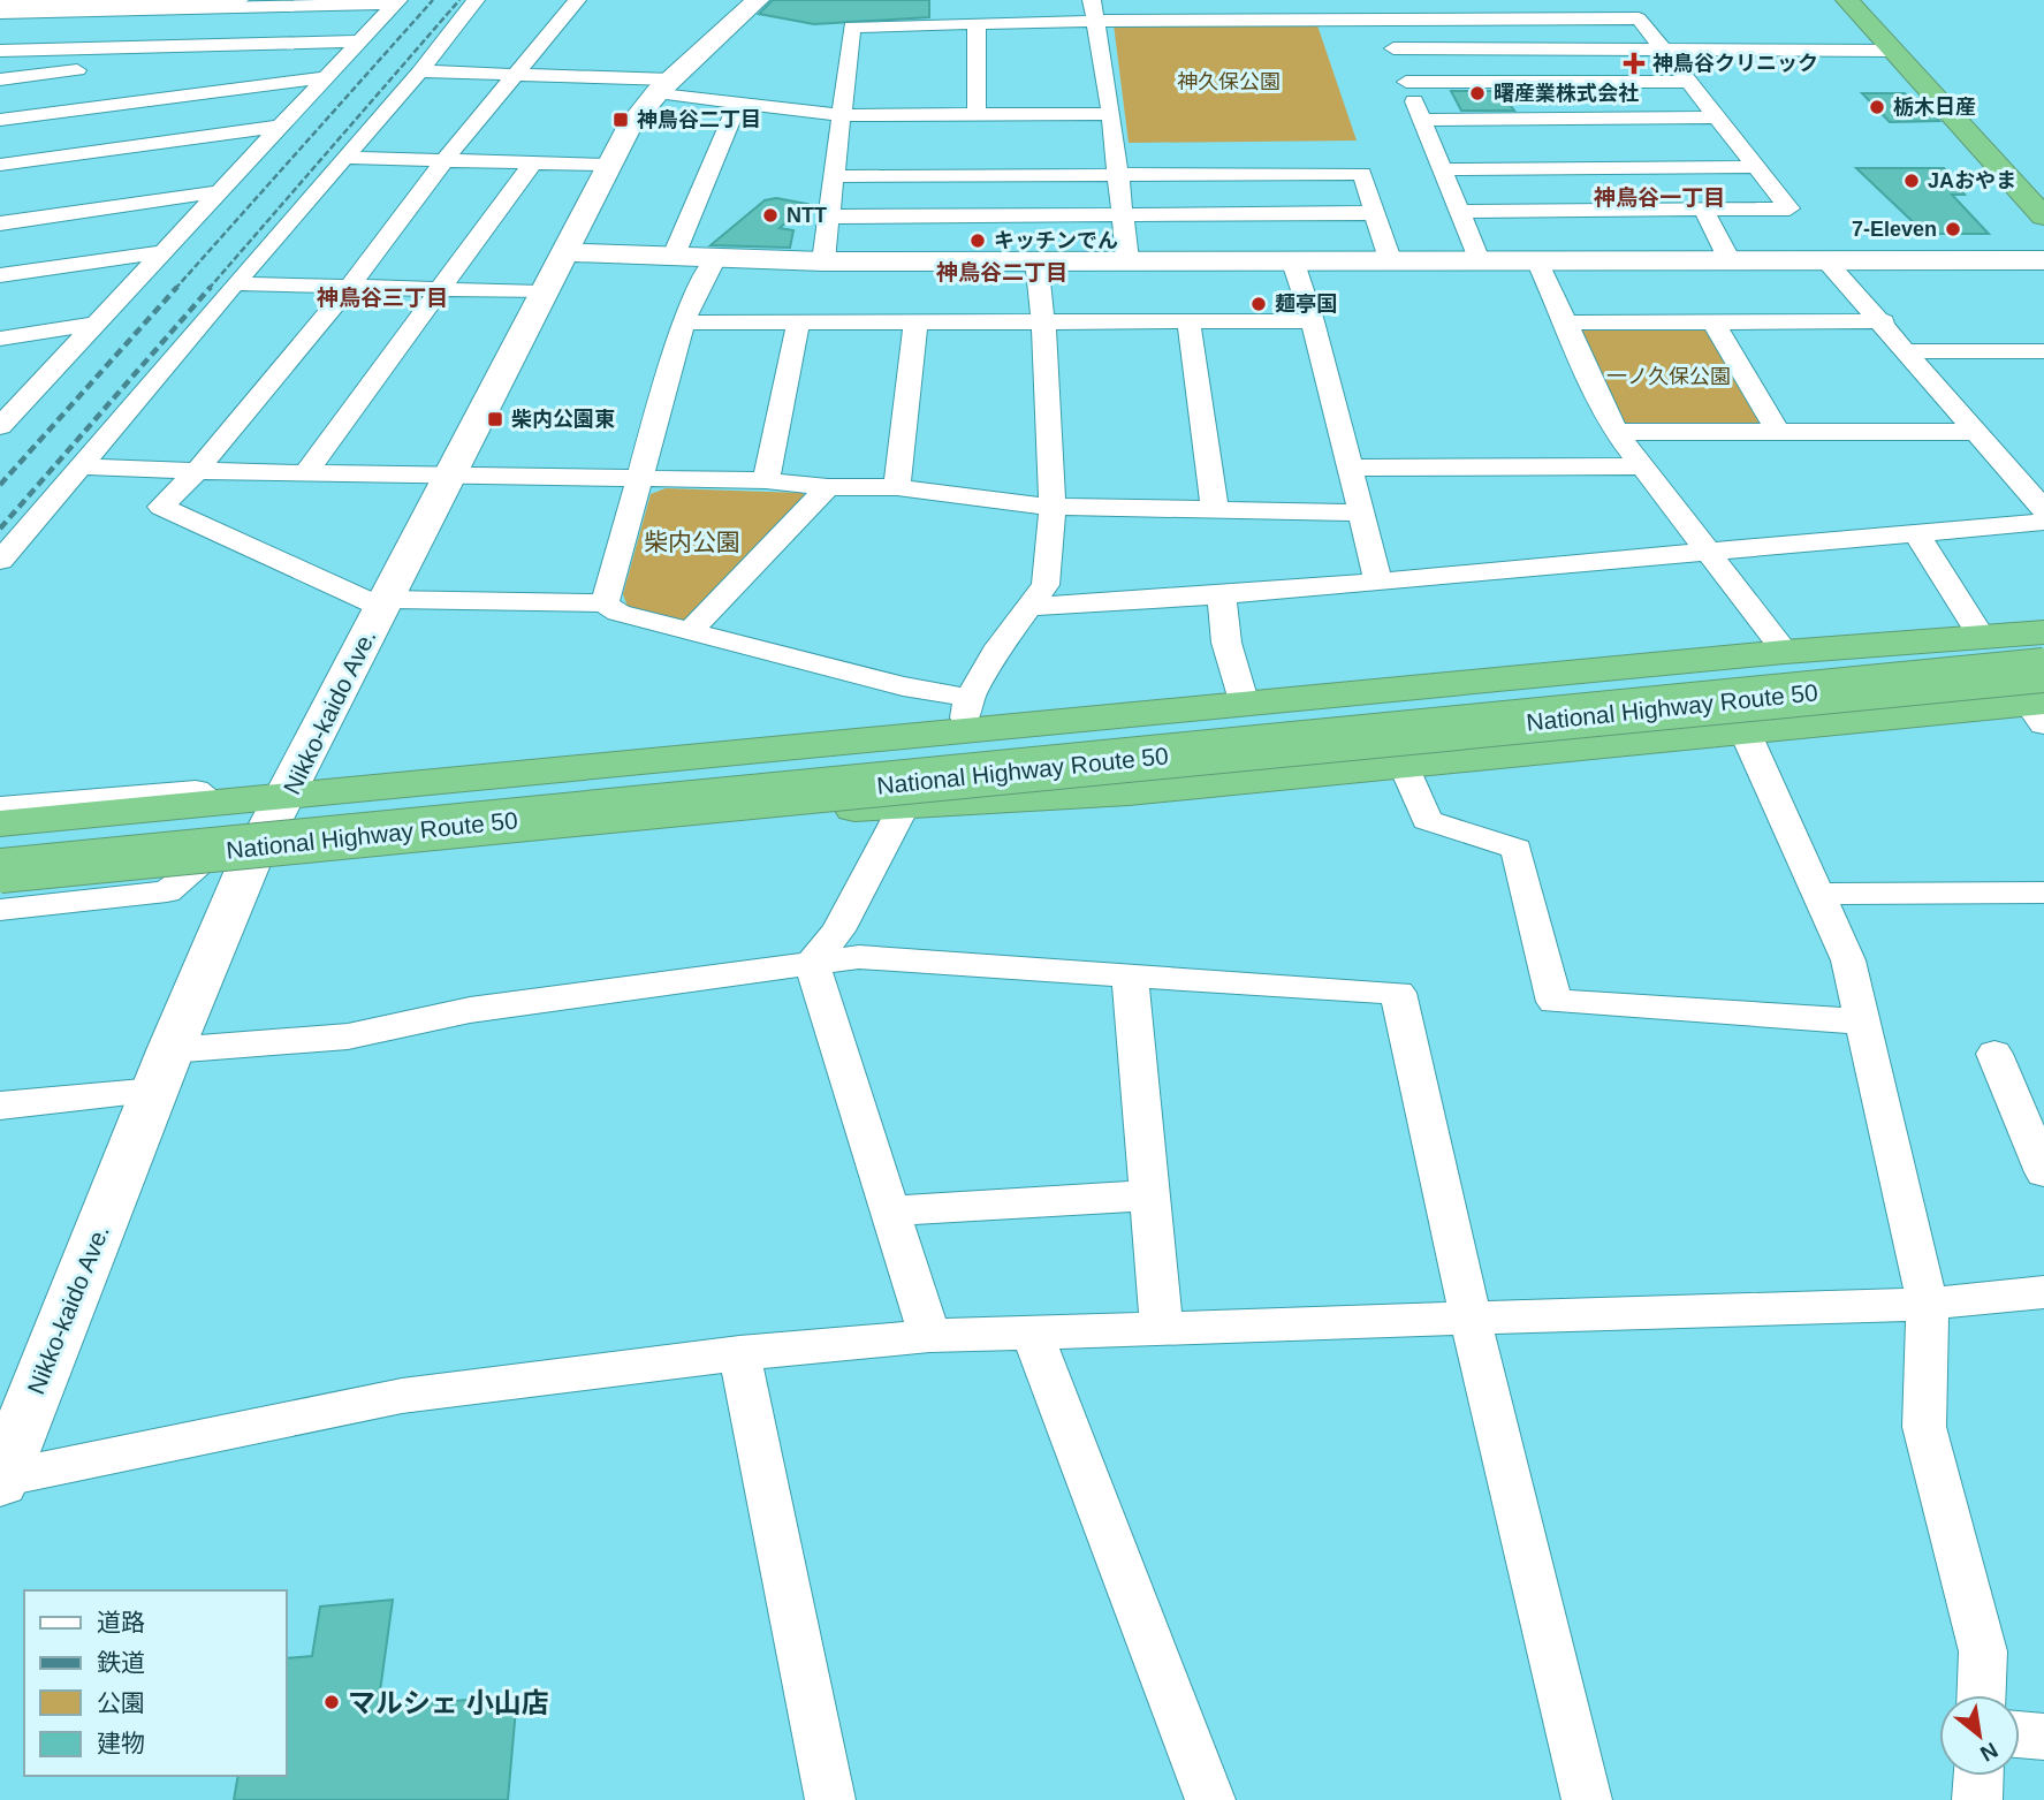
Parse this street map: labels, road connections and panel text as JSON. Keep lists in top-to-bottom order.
{
  "streets": {
    "highway": ["National Highway Route 50"],
    "main road": ["Nikko-kaido Ave."]
  },
  "districts": ["神鳥谷一丁目", "神鳥谷二丁目", "神鳥谷三丁目"],
  "parks": ["神久保公園", "一ノ久保公園", "柴内公園"],
  "places": {
    "health": ["神鳥谷クリニック"],
    "other": [
      "曙産業株式会社",
      "栃木日産",
      "JAおやま",
      "NTT",
      "7-Eleven",
      "キッチンでん",
      "麺亭国",
      "マルシェ 小山店"
    ],
    "transit": ["神鳥谷二丁目", "柴内公園東"]
  },
  "legend": [
    "道路",
    "鉄道",
    "公園",
    "建物"
  ],
  "north": "bottom right"
}
